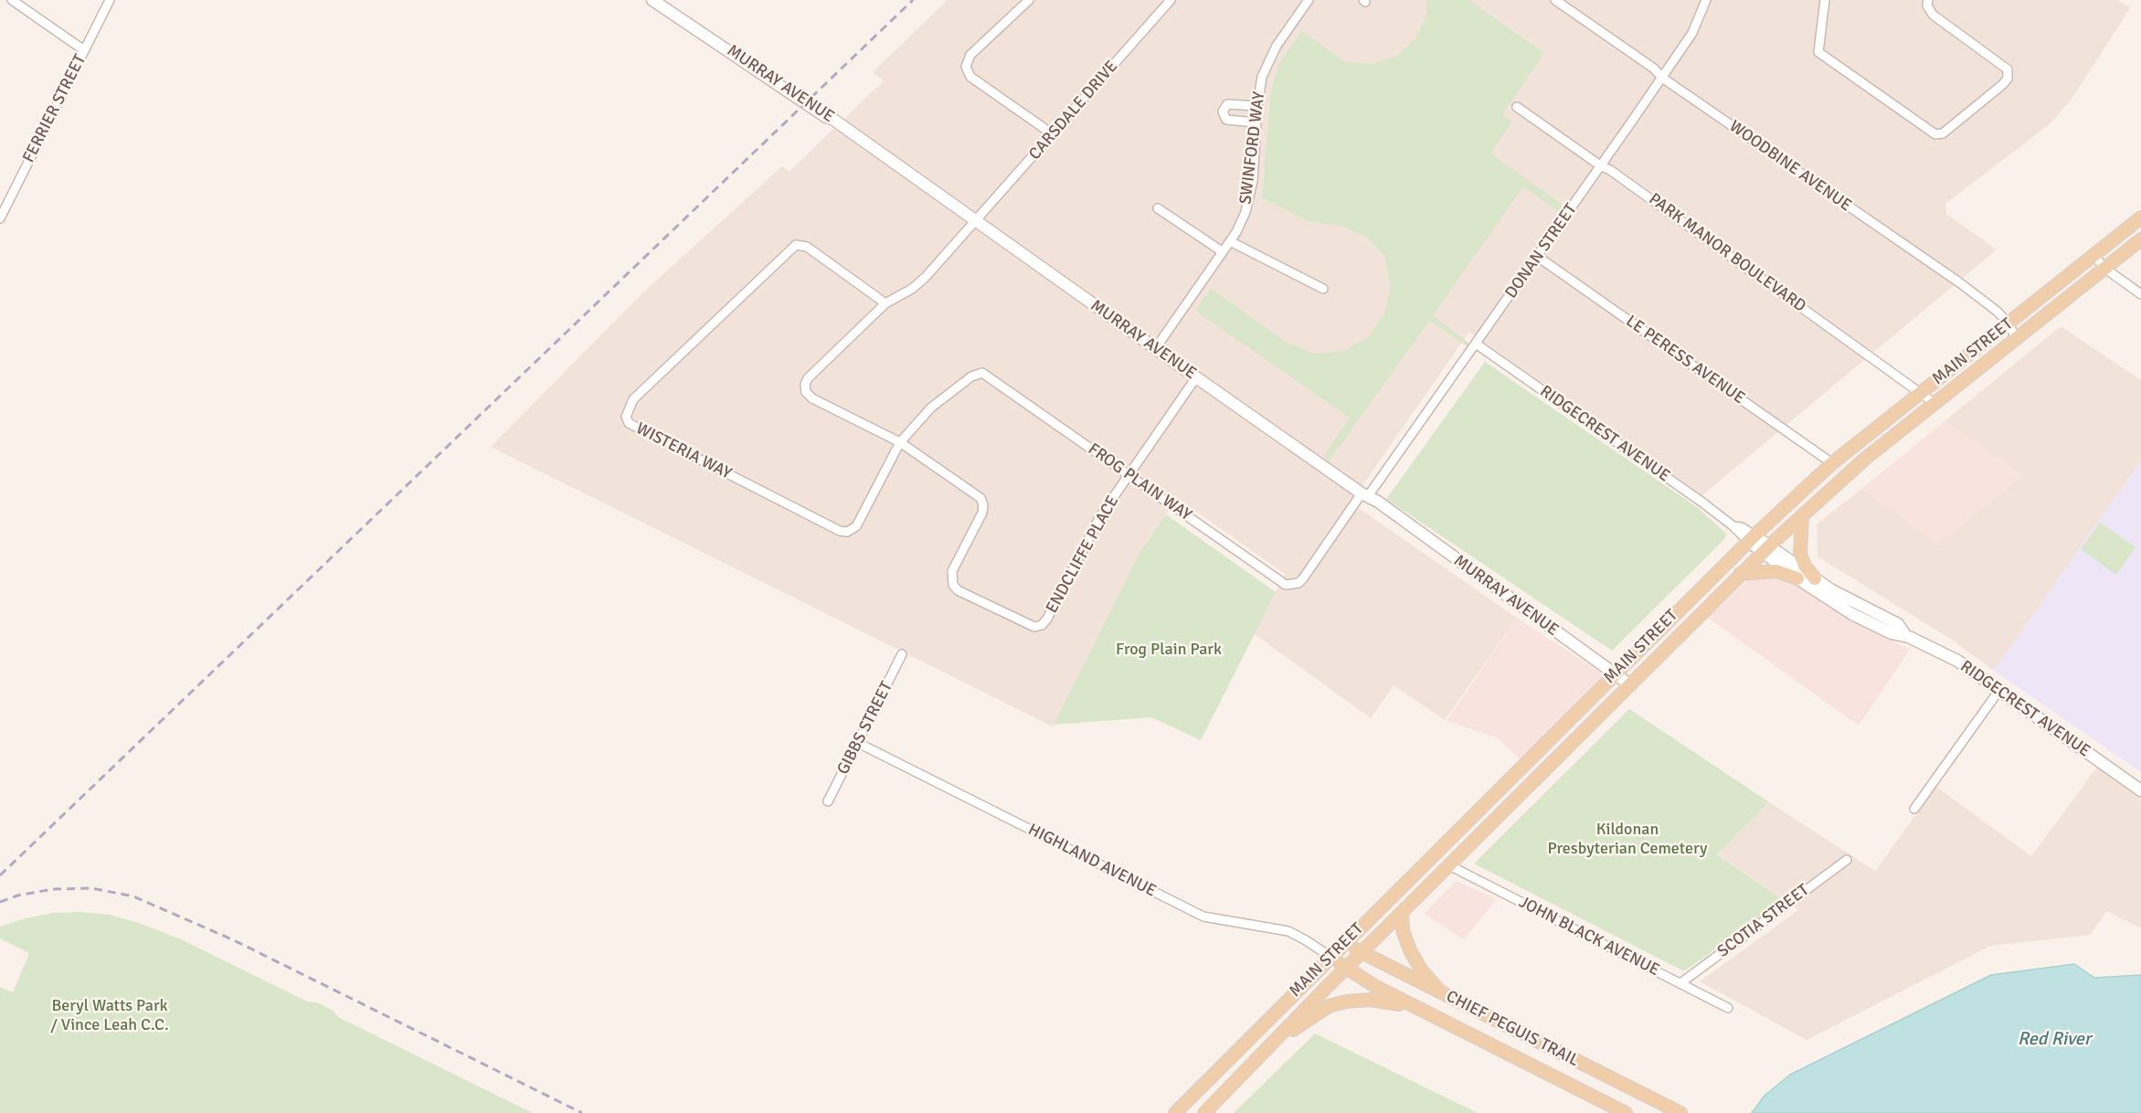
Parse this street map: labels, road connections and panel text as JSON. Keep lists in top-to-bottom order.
{
  "streets": {
    "main road": ["MAIN STREET", "CHIEF PEGUIS TRAIL"],
    "street": [
      "MURRAY AVENUE",
      "FERRIER STREET",
      "CARSDALE DRIVE",
      "SWINFORD WAY",
      "WOODBINE AVENUE",
      "DONAN STREET",
      "PARK MANOR BOULEVARD",
      "LE PERESS AVENUE",
      "RIDGECREST AVENUE",
      "WISTERIA WAY",
      "FROG PLAIN WAY",
      "ENDCLIFFE PLACE",
      "GIBBS STREET",
      "HIGHLAND AVENUE",
      "SCOTIA STREET",
      "JOHN BLACK AVENUE"
    ]
  },
  "crossings": [
    ["MURRAY AVENUE", "CARSDALE DRIVE"],
    ["MURRAY AVENUE", "SWINFORD WAY"],
    ["MURRAY AVENUE", "DONAN STREET"],
    ["MURRAY AVENUE", "MAIN STREET"],
    ["MURRAY AVENUE", "FROG PLAIN WAY"],
    ["MURRAY AVENUE", "ENDCLIFFE PLACE"],
    ["CARSDALE DRIVE", "WISTERIA WAY"],
    ["CARSDALE DRIVE", "FROG PLAIN WAY"],
    ["CARSDALE DRIVE", "ENDCLIFFE PLACE"],
    ["WOODBINE AVENUE", "DONAN STREET"],
    ["WOODBINE AVENUE", "MAIN STREET"],
    ["DONAN STREET", "PARK MANOR BOULEVARD"],
    ["DONAN STREET", "LE PERESS AVENUE"],
    ["DONAN STREET", "RIDGECREST AVENUE"],
    ["DONAN STREET", "FROG PLAIN WAY"],
    ["PARK MANOR BOULEVARD", "MAIN STREET"],
    ["MAIN STREET", "LE PERESS AVENUE"],
    ["MAIN STREET", "RIDGECREST AVENUE"],
    ["MAIN STREET", "HIGHLAND AVENUE"],
    ["MAIN STREET", "JOHN BLACK AVENUE"],
    ["MAIN STREET", "CHIEF PEGUIS TRAIL"],
    ["WISTERIA WAY", "FROG PLAIN WAY"],
    ["WISTERIA WAY", "ENDCLIFFE PLACE"],
    ["FROG PLAIN WAY", "ENDCLIFFE PLACE"],
    ["GIBBS STREET", "HIGHLAND AVENUE"],
    ["HIGHLAND AVENUE", "CHIEF PEGUIS TRAIL"],
    ["SCOTIA STREET", "JOHN BLACK AVENUE"]
  ],
  "water": ["Red River"],
  "parks": ["Frog Plain Park", "Kildonan Presbyterian Cemetery", "Beryl Watts Park / Vince Leah C.C."]
}
